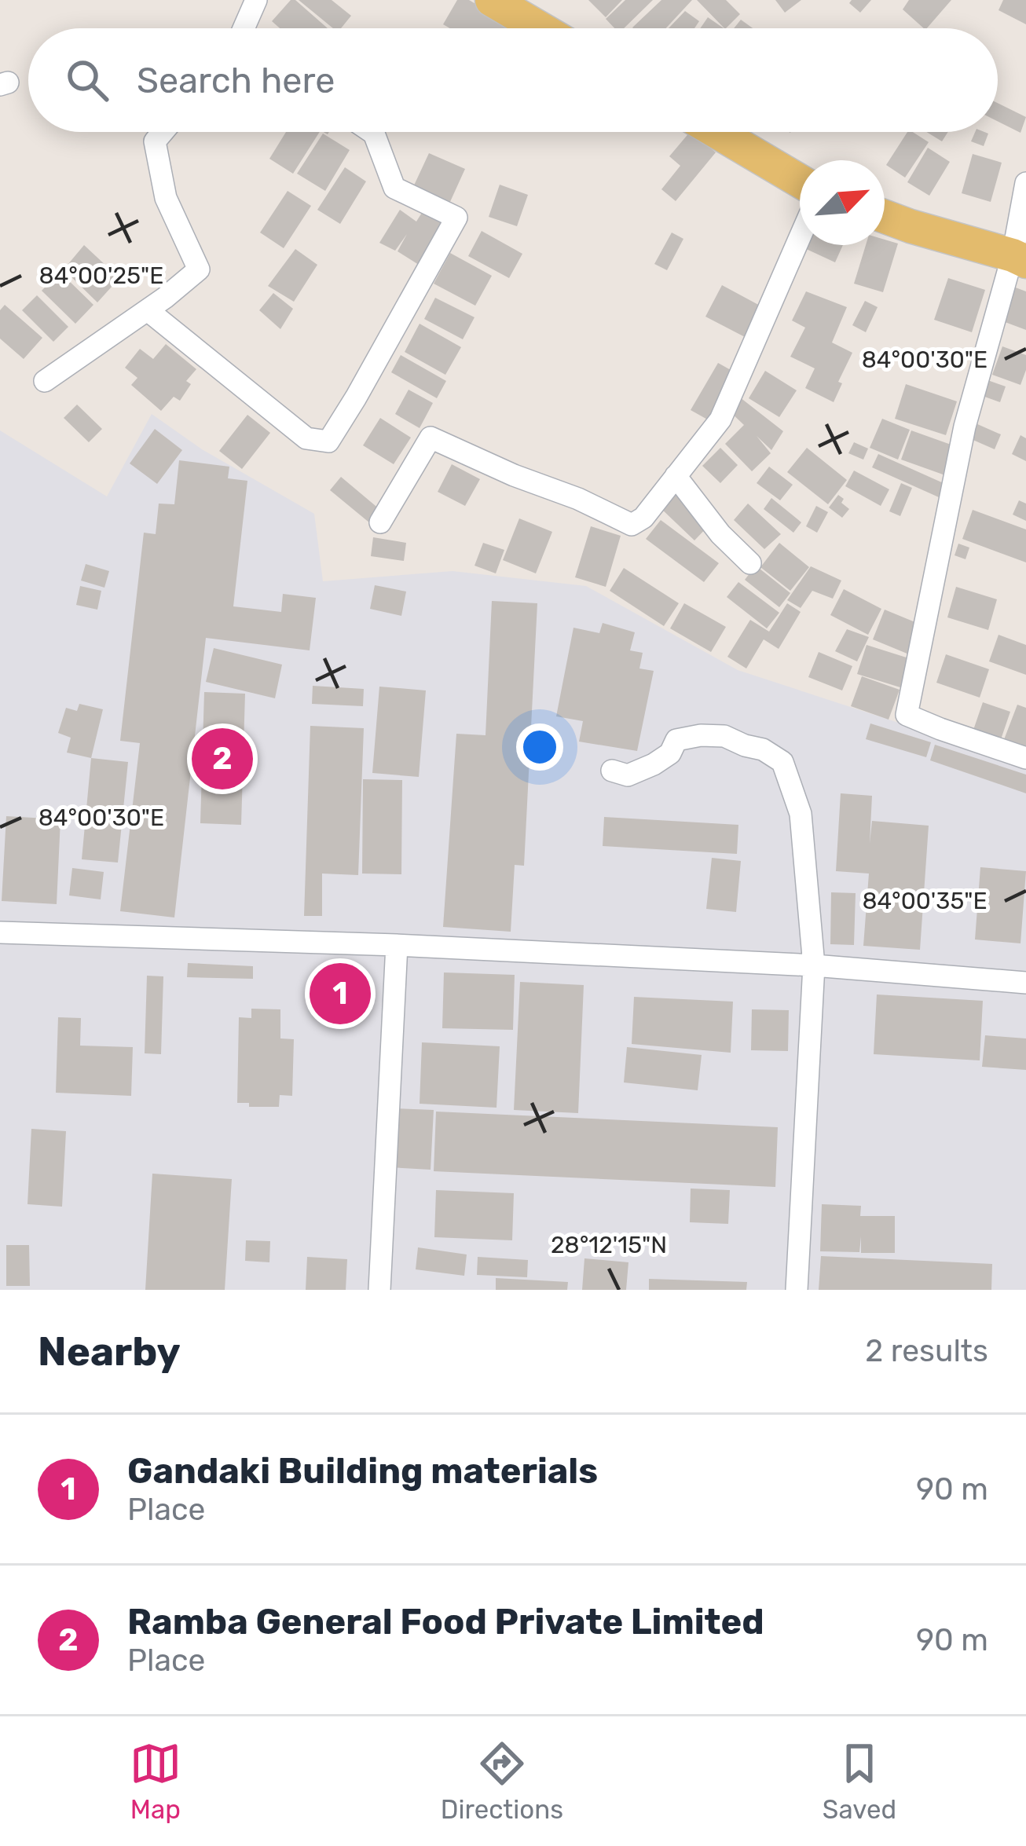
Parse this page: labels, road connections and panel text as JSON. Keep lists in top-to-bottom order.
{
  "north": "top right",
  "page": {
    "search": "Search here",
    "pins": ["2", "1"],
    "heading": ["Nearby", "2 results"],
    "list": [
      {
        "mark": "1",
        "name": "Gandaki Building materials",
        "note": "Place",
        "value": "90 m"
      },
      {
        "mark": "2",
        "name": "Ramba General Food Private Limited",
        "note": "Place",
        "value": "90 m"
      }
    ],
    "nav": ["Map", "Directions", "Saved"]
  },
  "coordinates": [
    "84°00'25\"E",
    "84°00'30\"E",
    "84°00'35\"E",
    "28°12'15\"N"
  ]
}
